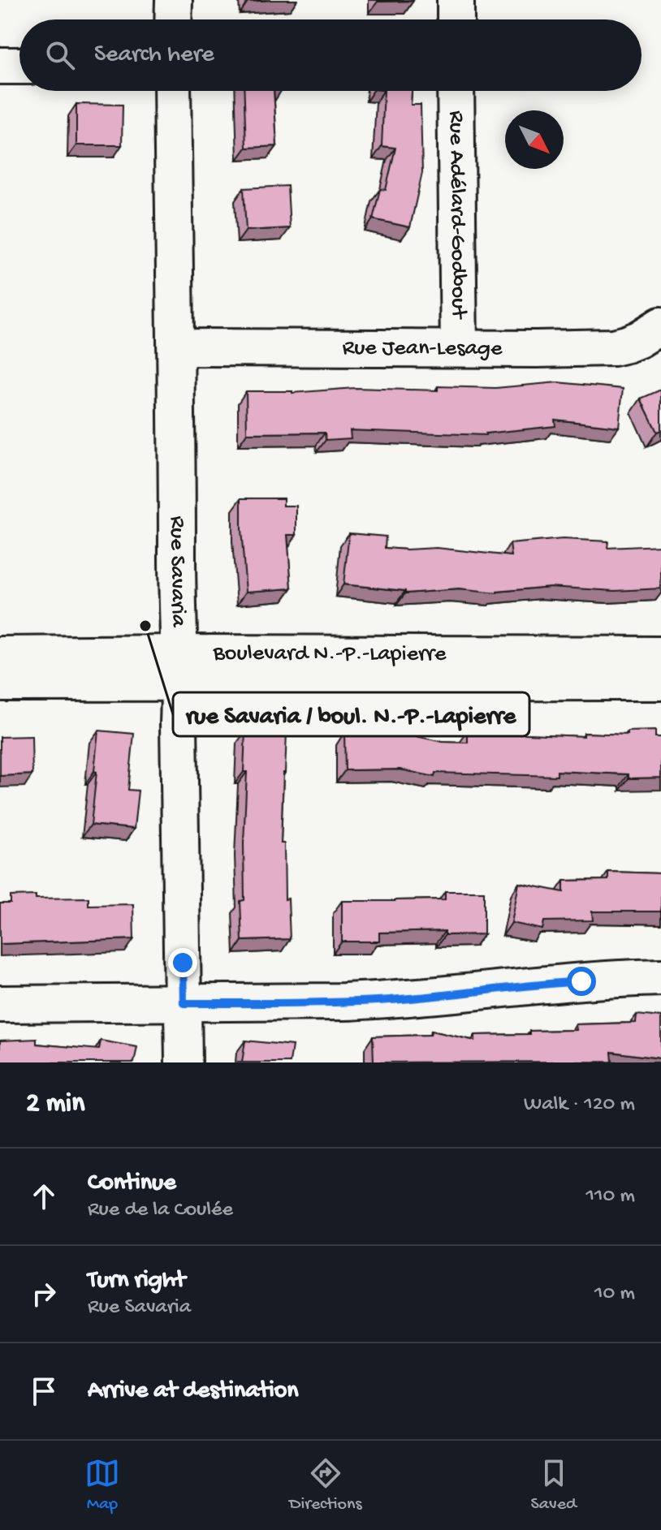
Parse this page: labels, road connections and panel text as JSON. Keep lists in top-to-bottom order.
{
  "streets": {
    "street": [
      "Rue Adélard-Godbout",
      "Rue Jean-Lesage",
      "Rue Savaria",
      "Boulevard N.-P.-Lapierre"
    ]
  },
  "crossings": [
    ["Rue Adélard-Godbout", "Rue Jean-Lesage"],
    ["Rue Jean-Lesage", "Rue Savaria"],
    ["Rue Savaria", "Boulevard N.-P.-Lapierre"]
  ],
  "places": ["rue Savaria / boul. N.-P.-Lapierre"],
  "north": "bottom right",
  "page": {
    "search": "Search here",
    "heading": ["2 min", "Walk · 120 m"],
    "list": [
      ["Continue", "Rue de la Coulée", "110 m"],
      ["Turn right", "Rue Savaria", "10 m"],
      "Arrive at destination"
    ],
    "nav": ["Map", "Directions", "Saved"]
  }
}
